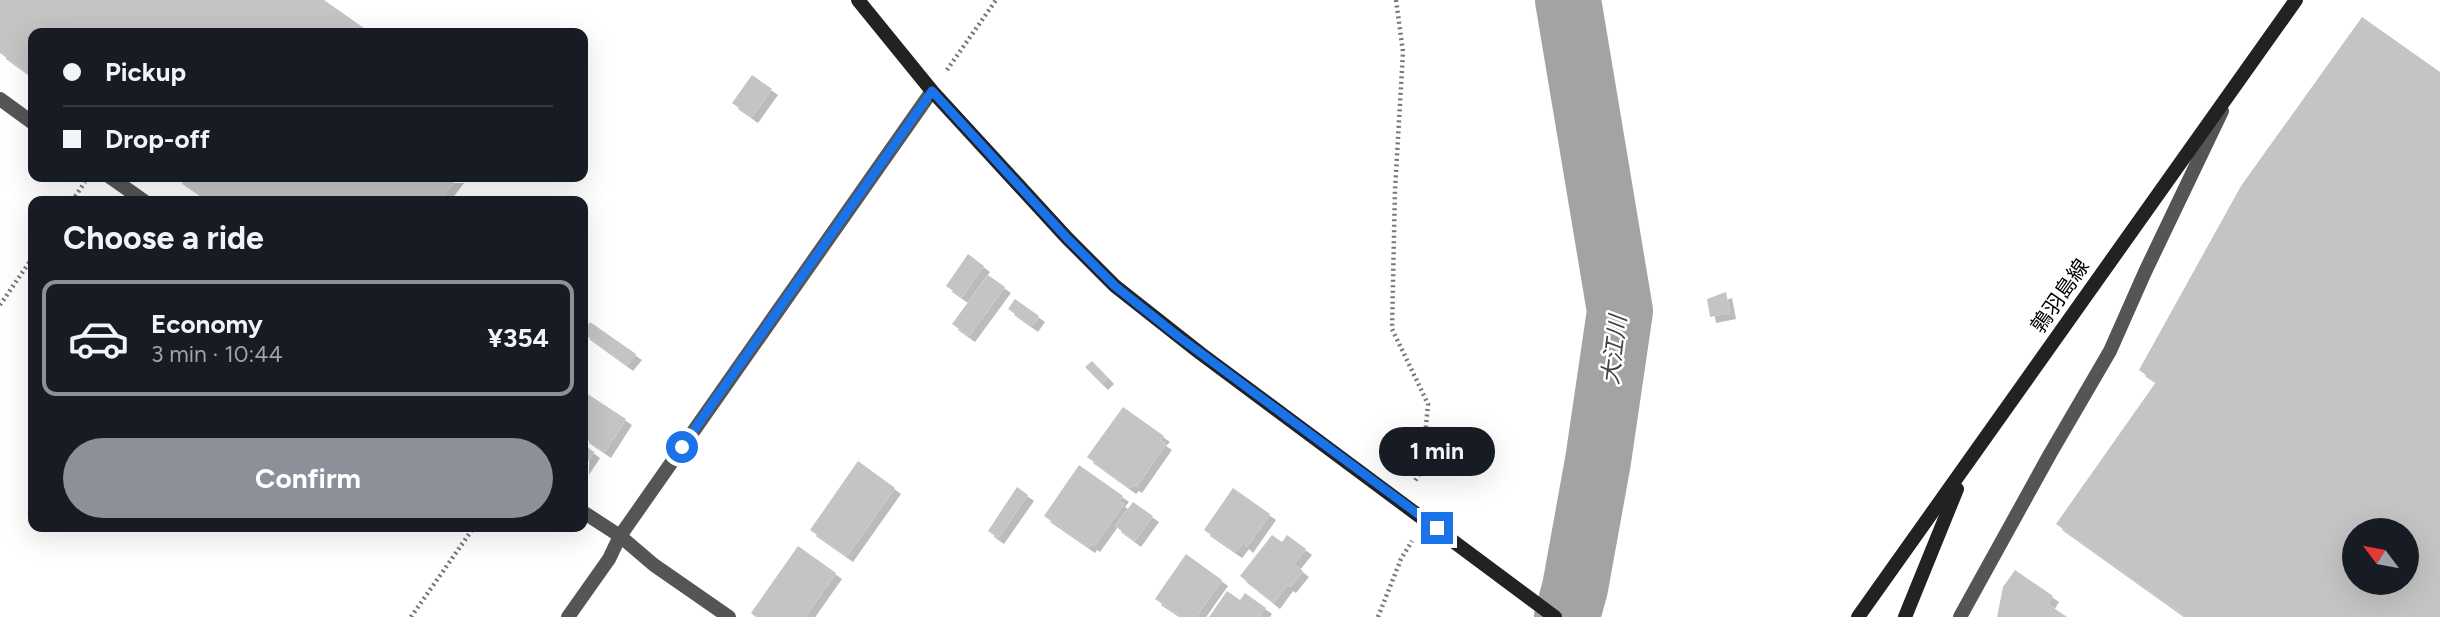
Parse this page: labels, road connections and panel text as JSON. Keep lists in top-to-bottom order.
{
  "streets": {
    "street": ["鶉羽島線"]
  },
  "water": ["大江川"],
  "north": "top left",
  "page": {
    "banner": ["Pickup", "Drop-off"],
    "heading": "Choose a ride",
    "list": [
      {
        "name": "Economy",
        "note": "3 min · 10:44",
        "value": "¥354"
      }
    ],
    "buttons": "Confirm",
    "bubble": "1 min"
  }
}
